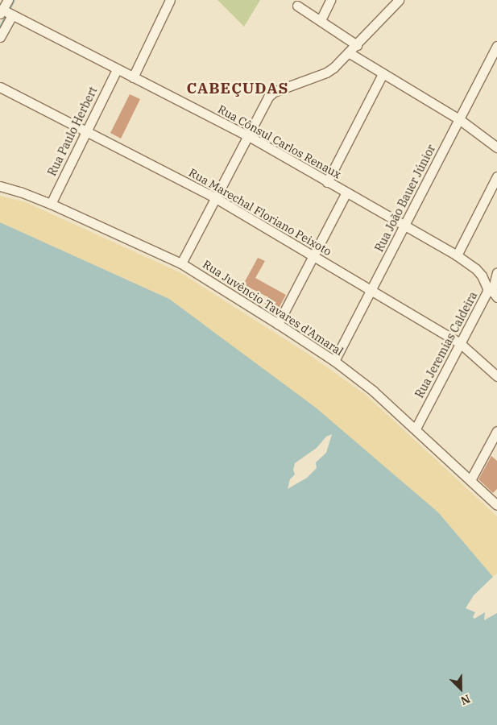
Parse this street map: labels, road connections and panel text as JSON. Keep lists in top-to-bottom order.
{
  "streets": {
    "street": [
      "Rua Paulo Herbert",
      "Rua Cônsul Carlos Renaux",
      "Rua João Bauer Júnior",
      "Rua Marechal Floriano Peixoto",
      "Rua Juvêncio Tavares d'Amaral",
      "Rua Jeremias Caldeira"
    ]
  },
  "crossings": [
    ["Rua Paulo Herbert", "Rua Cônsul Carlos Renaux"],
    ["Rua Paulo Herbert", "Rua Marechal Floriano Peixoto"],
    ["Rua Paulo Herbert", "Rua Juvêncio Tavares d'Amaral"],
    ["Rua Cônsul Carlos Renaux", "Rua João Bauer Júnior"],
    ["Rua Cônsul Carlos Renaux", "Rua Jeremias Caldeira"],
    ["Rua João Bauer Júnior", "Rua Marechal Floriano Peixoto"],
    ["Rua João Bauer Júnior", "Rua Juvêncio Tavares d'Amaral"],
    ["Rua Marechal Floriano Peixoto", "Rua Jeremias Caldeira"],
    ["Rua Juvêncio Tavares d'Amaral", "Rua Jeremias Caldeira"]
  ],
  "districts": ["CABEÇUDAS"],
  "north": "bottom right"
}
